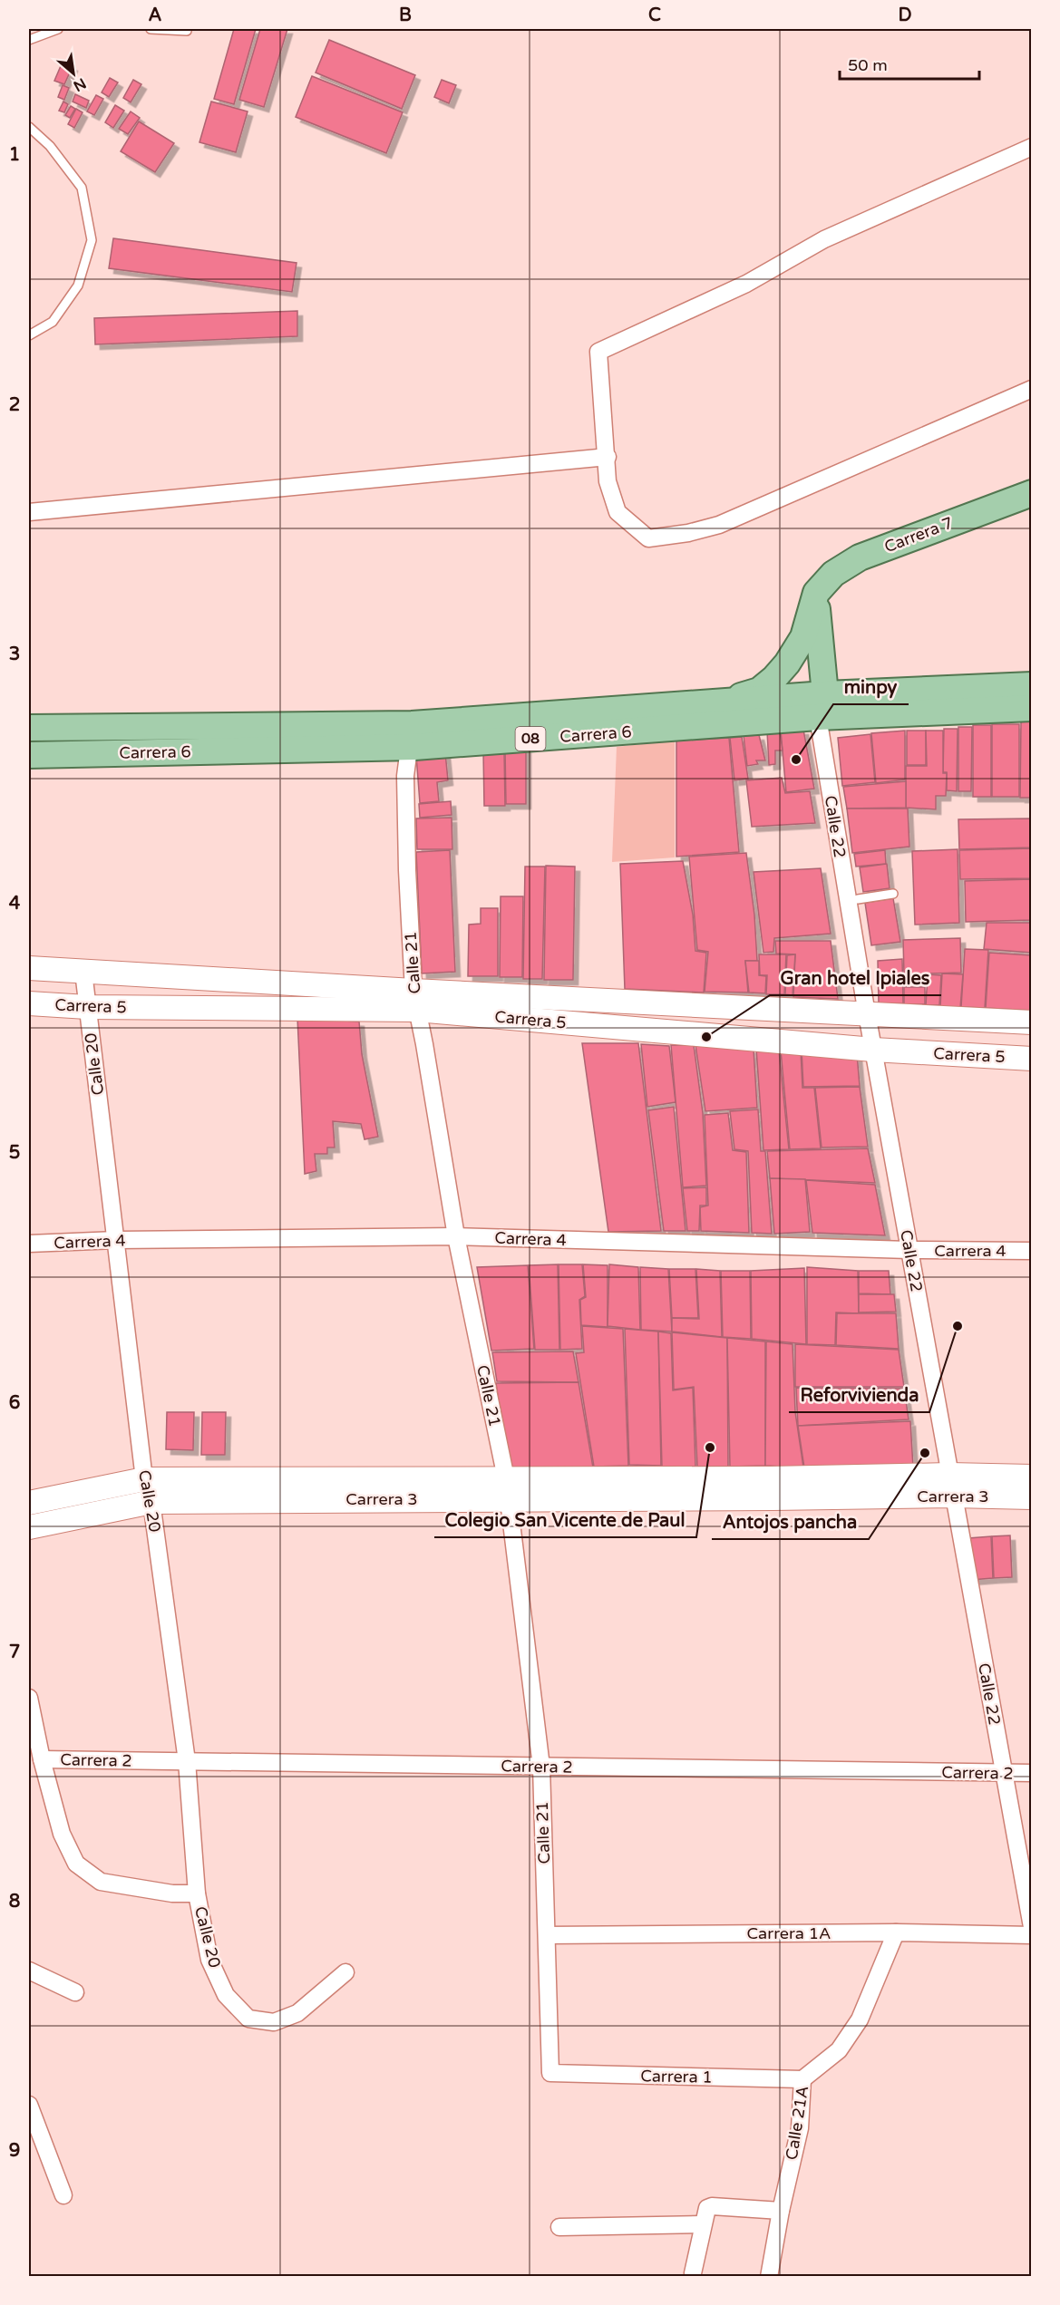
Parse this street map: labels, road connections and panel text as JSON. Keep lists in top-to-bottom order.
{
  "streets": {
    "main road": [
      "Carrera 7",
      "Carrera 6",
      "08",
      "Calle 22"
    ],
    "street": [
      "Calle 21",
      "Carrera 5",
      "Calle 20",
      "Carrera 4",
      "Carrera 3",
      "Carrera 2",
      "Carrera 1A",
      "Carrera 1",
      "Calle 21A"
    ]
  },
  "crossings": [
    ["Carrera 7", "Calle 22"],
    ["Carrera 6", "Calle 22"],
    ["Carrera 6", "Calle 21"],
    ["Calle 22", "Carrera 5"],
    ["Calle 22", "Carrera 4"],
    ["Calle 22", "Carrera 3"],
    ["Calle 22", "Carrera 2"],
    ["Calle 21", "Carrera 5"],
    ["Calle 21", "Carrera 4"],
    ["Calle 21", "Carrera 3"],
    ["Calle 21", "Carrera 2"],
    ["Calle 21", "Carrera 1A"],
    ["Calle 21", "Carrera 1"],
    ["Carrera 5", "Calle 20"],
    ["Calle 20", "Carrera 4"],
    ["Calle 20", "Carrera 3"],
    ["Calle 20", "Carrera 2"],
    ["Carrera 1A", "Calle 21A"],
    ["Carrera 1", "Calle 21A"]
  ],
  "places": [
    "minpy",
    "Gran hotel Ipiales",
    "Reforvivienda",
    "Colegio San Vicente de Paul",
    "Antojos pancha"
  ],
  "scale_bar": "50 m",
  "north": "bottom right",
  "grid": {
    "columns": [
      "A",
      "B",
      "C",
      "D"
    ],
    "rows": [
      "1",
      "2",
      "3",
      "4",
      "5",
      "6",
      "7",
      "8",
      "9"
    ]
  }
}
